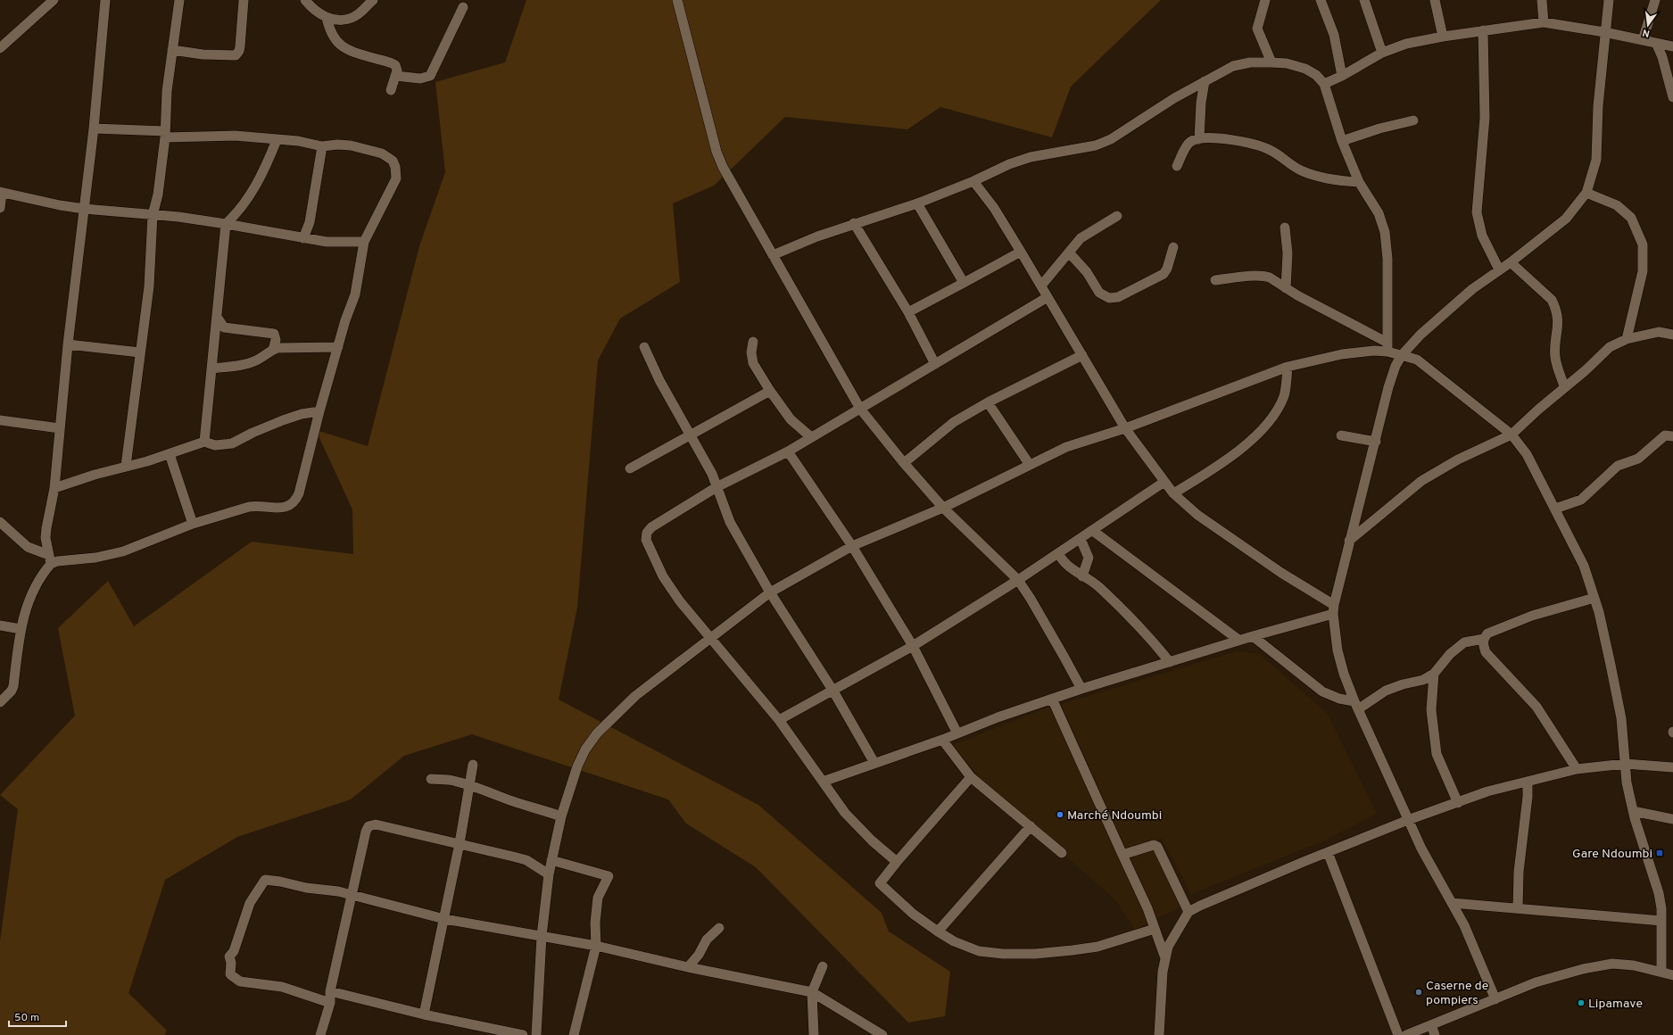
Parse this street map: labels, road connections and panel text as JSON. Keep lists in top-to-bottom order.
{
  "places": {
    "other": ["Marché Ndoumbi", "Caserne de pompiers", "Lipamave"],
    "transit": ["Gare Ndoumbi"]
  },
  "scale_bar": "50 m",
  "north": "bottom"
}
